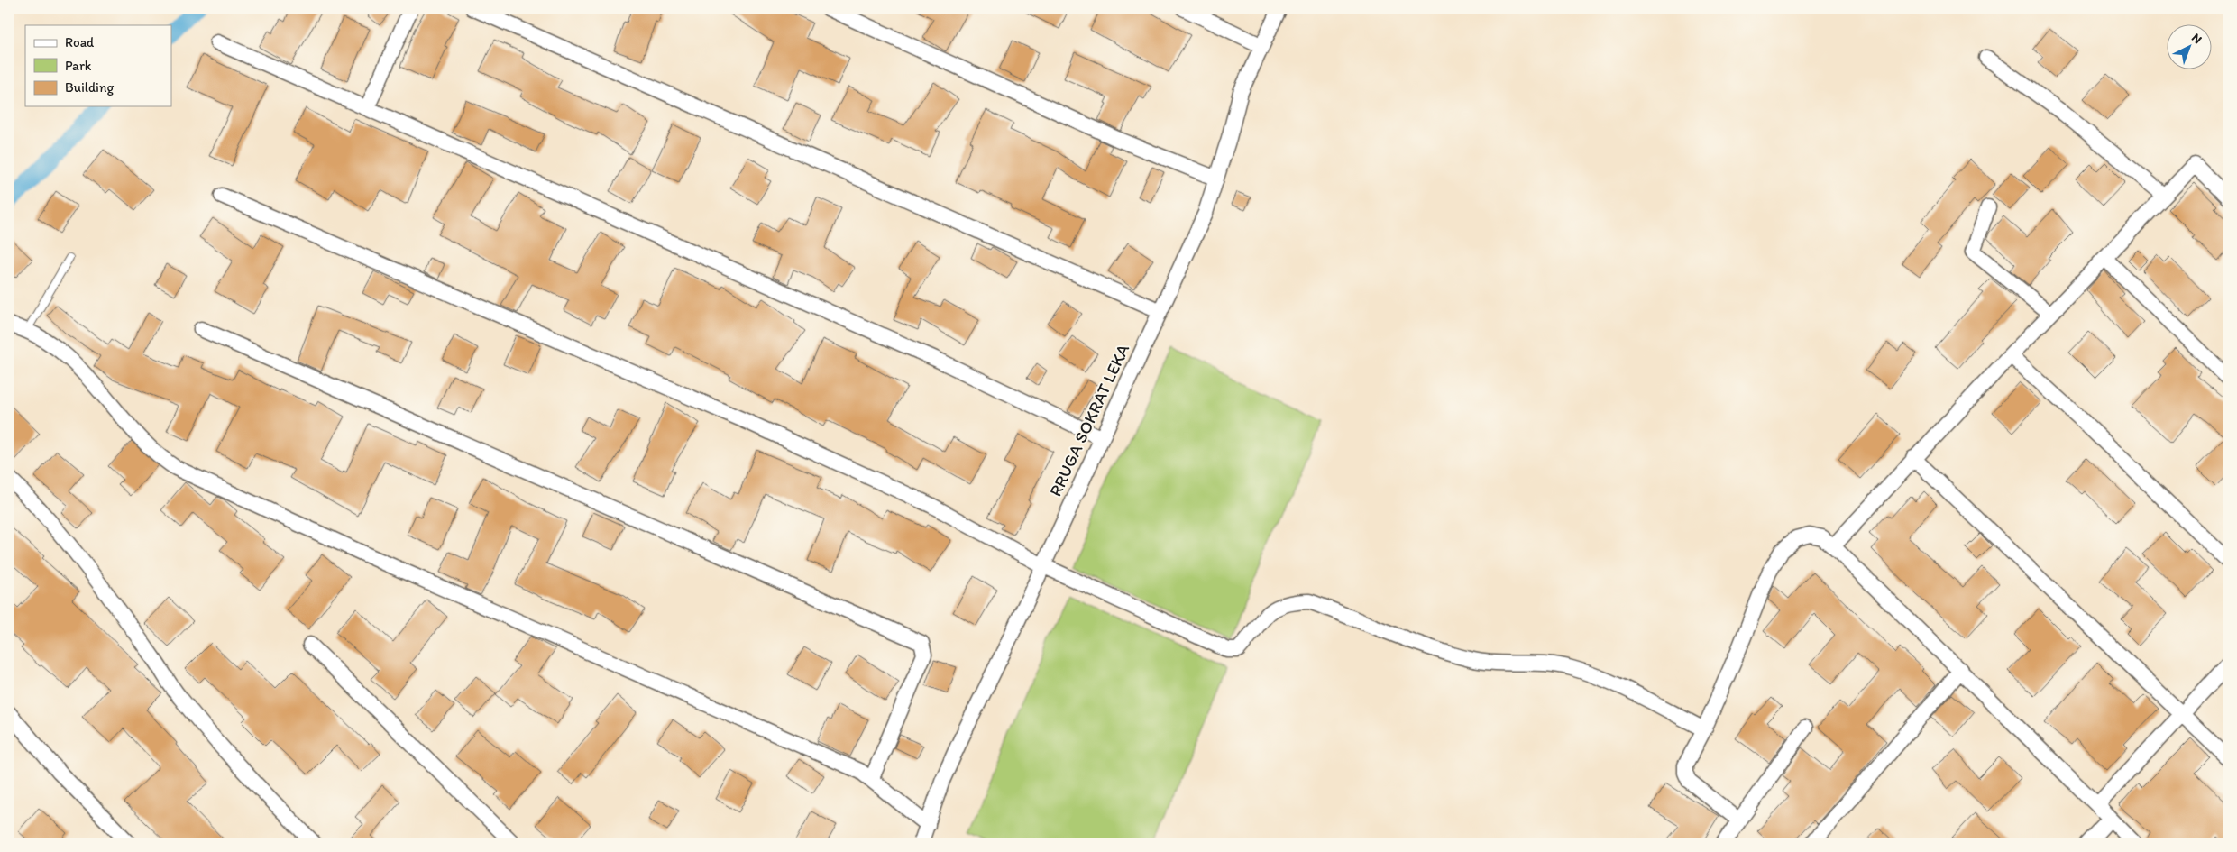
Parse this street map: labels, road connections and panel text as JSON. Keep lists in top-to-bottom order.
{
  "streets": {
    "street": ["RRUGA SOKRAT LEKA"]
  },
  "legend": ["Road", "Park", "Building"],
  "north": "top right"
}
